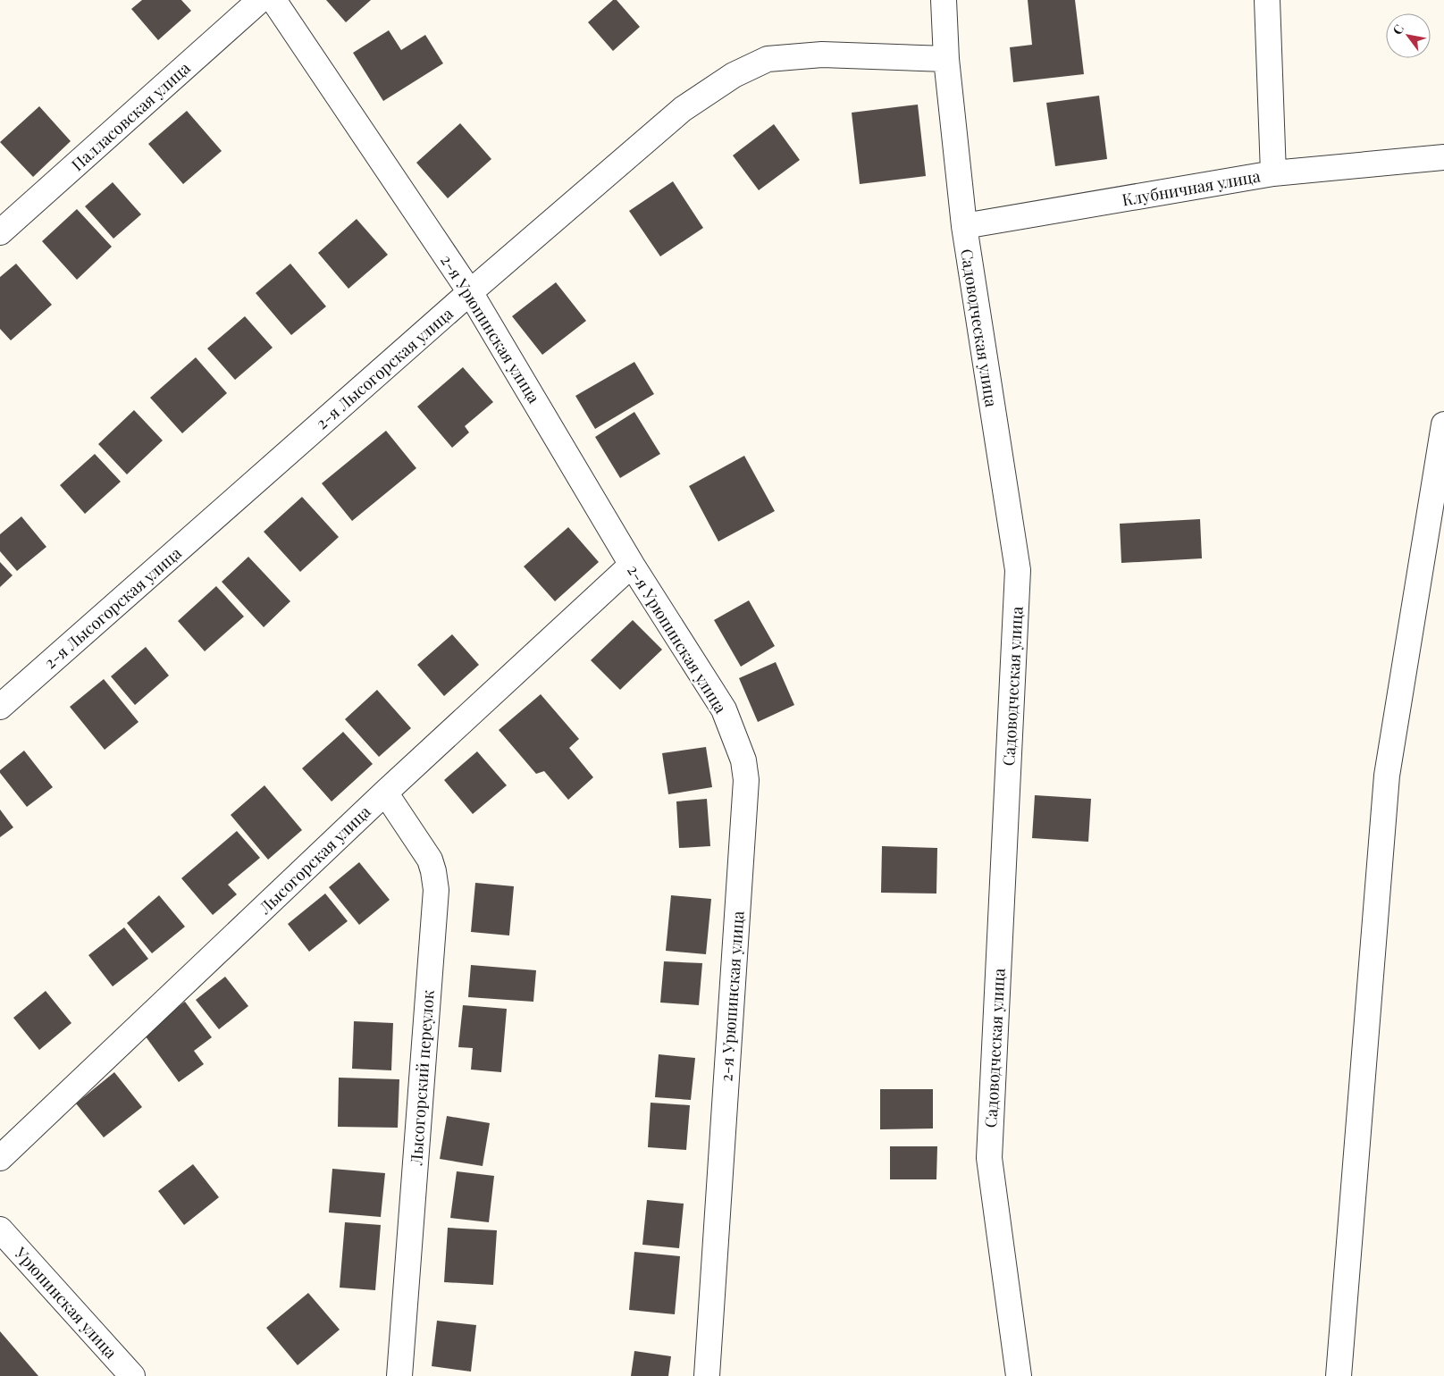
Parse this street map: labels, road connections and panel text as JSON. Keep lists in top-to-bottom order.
{
  "streets": {
    "street": [
      "Палласовская улица",
      "Клубничная улица",
      "Садоводческая улица",
      "2-я Урюпинская улица",
      "2-я Лысогорская улица",
      "Лысогорская улица",
      "Лысогорский переулок",
      "Урюпинская улица"
    ]
  },
  "crossings": [
    ["Клубничная улица", "Садоводческая улица"],
    ["Садоводческая улица", "2-я Лысогорская улица"],
    ["2-я Урюпинская улица", "2-я Лысогорская улица"],
    ["2-я Урюпинская улица", "Лысогорская улица"],
    ["Лысогорская улица", "Лысогорский переулок"]
  ],
  "north": "top left"
}
